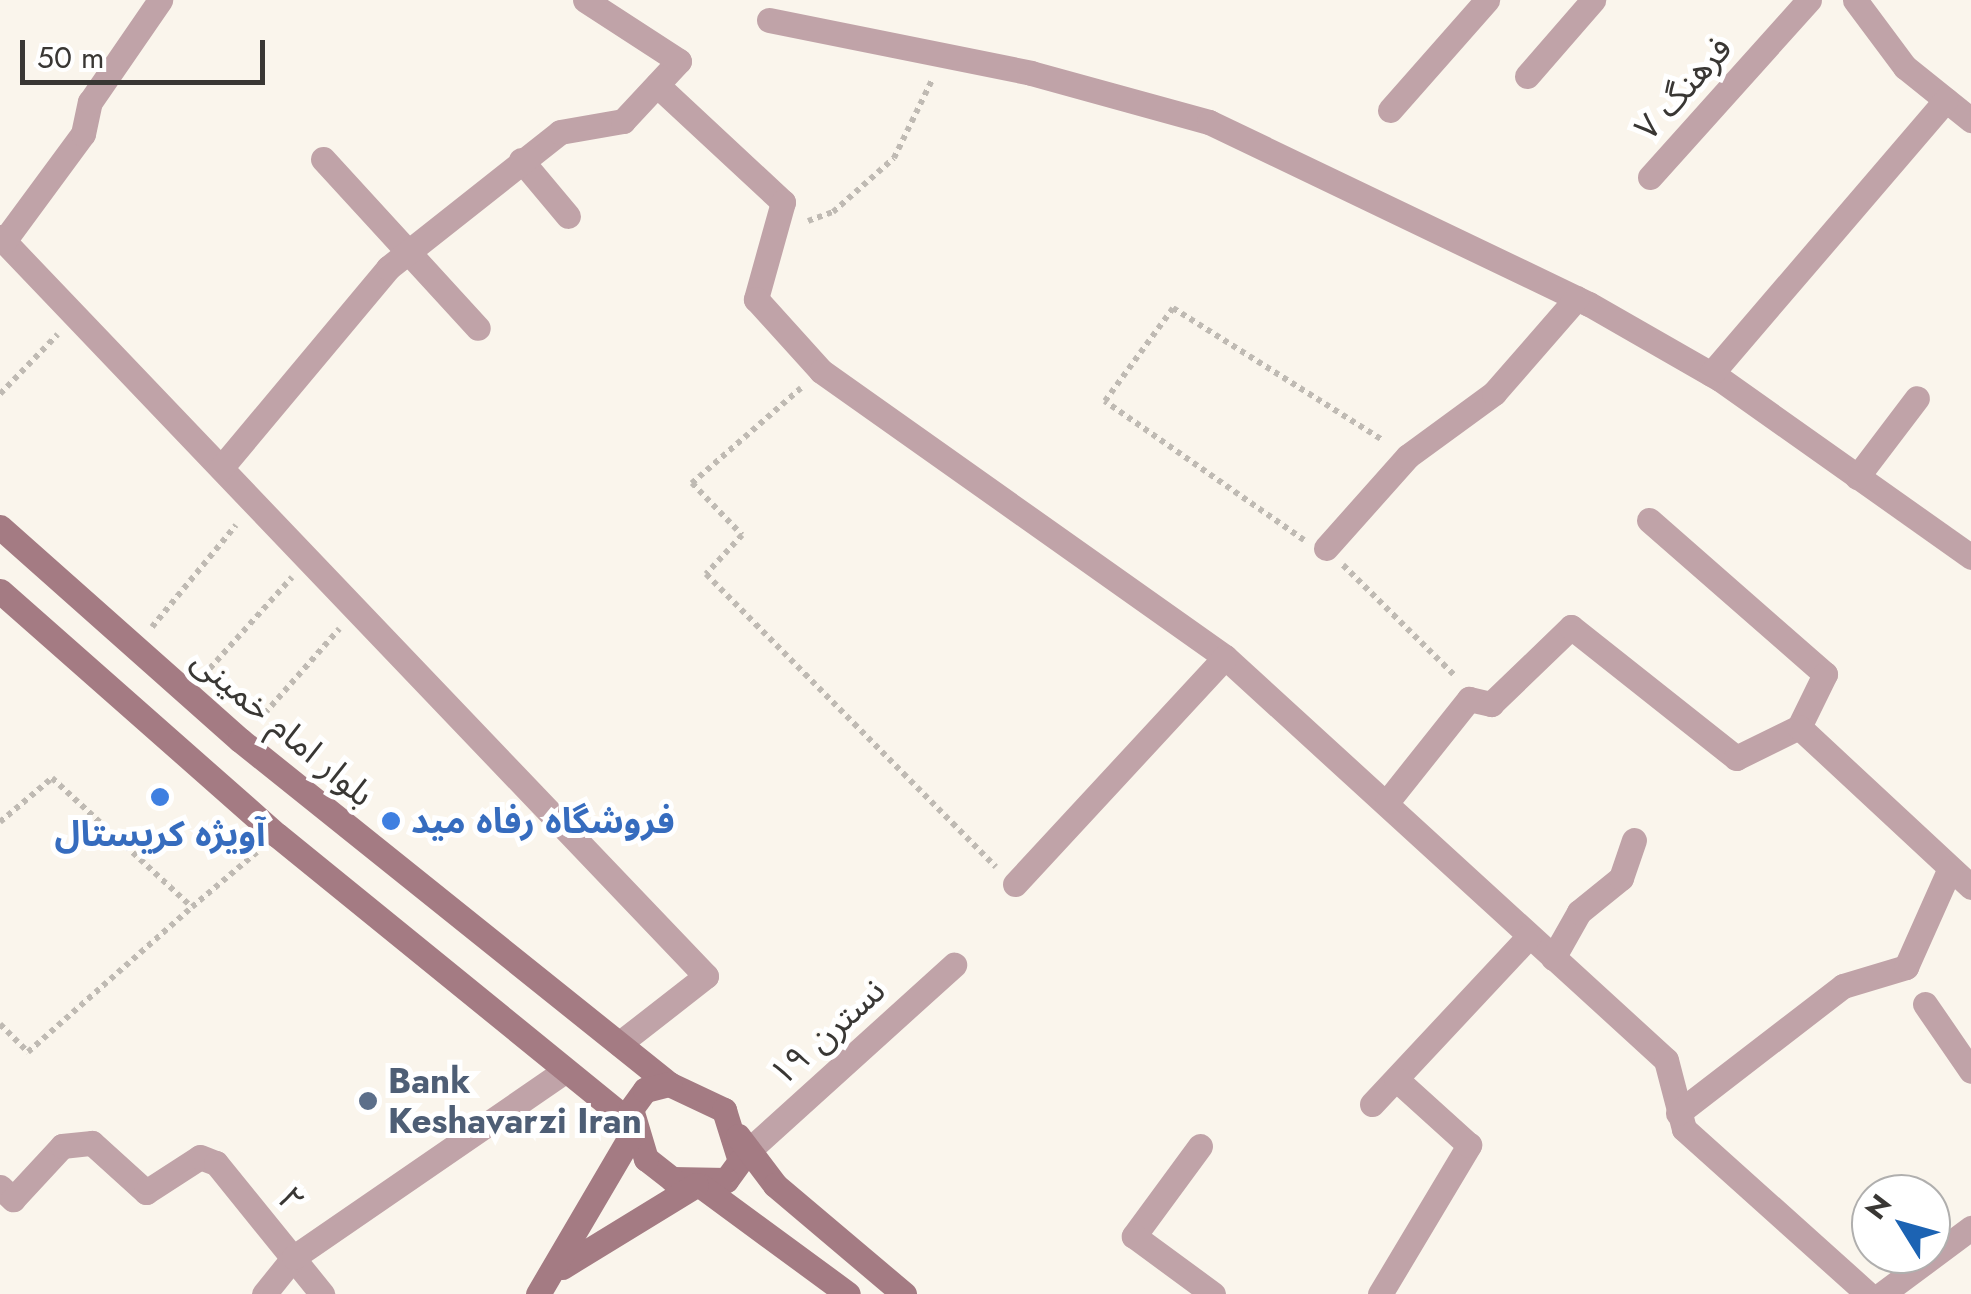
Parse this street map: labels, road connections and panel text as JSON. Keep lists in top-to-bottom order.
{
  "streets": {
    "main road": ["بلوار امام خمینی"],
    "street": ["فرهنگ ۷", "نسترن ۱۹", "۲"]
  },
  "crossings": [
    ["بلوار امام خمینی", "نسترن ۱۹"]
  ],
  "places": ["آویژه کریستال", "فروشگاه رفاه مید", "Bank Keshavarzi Iran"],
  "scale_bar": "50 m",
  "north": "top left"
}
